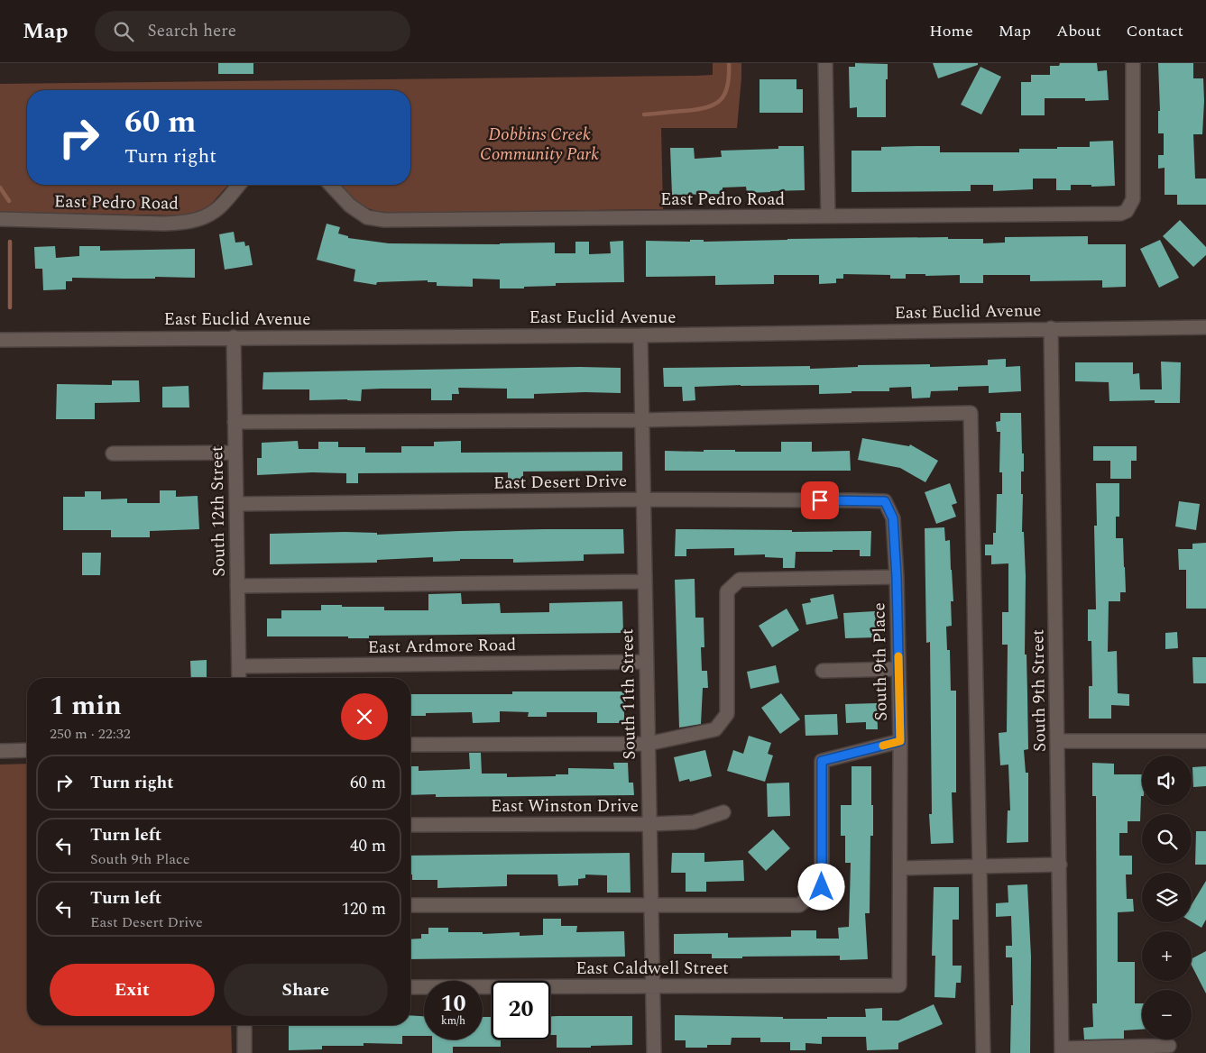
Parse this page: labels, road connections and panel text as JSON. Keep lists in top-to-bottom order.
{
  "streets": {
    "street": [
      "East Pedro Road",
      "East Euclid Avenue",
      "East Desert Drive",
      "South 12th Street",
      "East Ardmore Road",
      "South 9th Place",
      "South 9th Street",
      "South 11th Street",
      "East Winston Drive",
      "East Caldwell Street"
    ]
  },
  "crossings": [
    ["East Euclid Avenue", "South 12th Street"],
    ["East Euclid Avenue", "South 9th Street"],
    ["East Euclid Avenue", "South 11th Street"],
    ["East Desert Drive", "South 12th Street"],
    ["East Desert Drive", "South 9th Place"],
    ["East Desert Drive", "South 11th Street"],
    ["South 12th Street", "East Ardmore Road"],
    ["East Ardmore Road", "South 11th Street"],
    ["South 9th Place", "East Caldwell Street"],
    ["South 11th Street", "East Winston Drive"],
    ["South 11th Street", "East Caldwell Street"]
  ],
  "parks": ["Dobbins Creek Community Park"],
  "page": {
    "header": "Map",
    "search": "Search here",
    "nav": [
      "Home",
      "Map",
      "About",
      "Contact"
    ],
    "turn": ["60 m", "Turn right"],
    "heading": ["1 min", "250 m · 22:32"],
    "list": [
      {
        "name": "Turn right",
        "value": "60 m"
      },
      {
        "name": "Turn left",
        "note": "South 9th Place",
        "value": "40 m"
      },
      {
        "name": "Turn left",
        "note": "East Desert Drive",
        "value": "120 m"
      }
    ],
    "map_buttons": ["+", "−"],
    "buttons": ["Exit", "Share"],
    "speed": "10 km/h",
    "limit": "20"
  }
}
